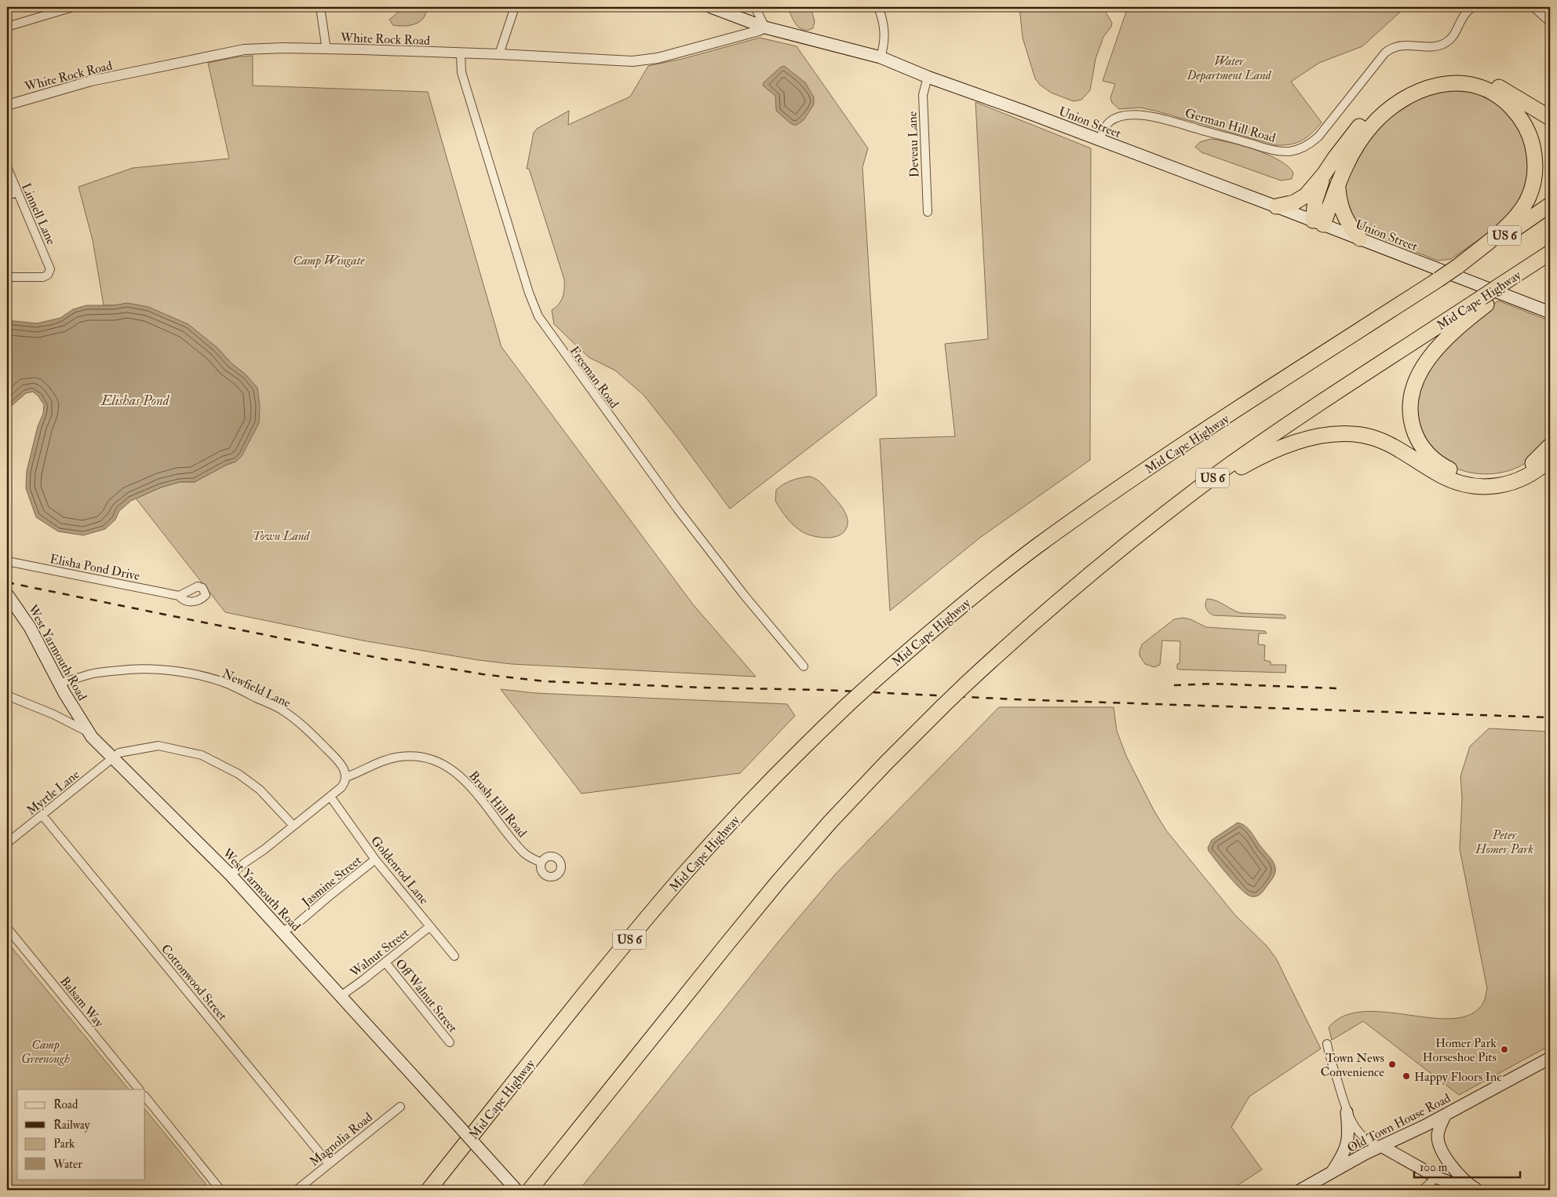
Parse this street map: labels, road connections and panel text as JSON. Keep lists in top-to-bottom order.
{
  "streets": {
    "highway": ["US 6", "Mid Cape Highway"],
    "main road": ["Union Street", "West Yarmouth Road", "Old Town House Road"],
    "street": [
      "White Rock Road",
      "German Hill Road",
      "Deveau Lane",
      "Linnell Lane",
      "Freeman Road",
      "Elisha Pond Drive",
      "Newfield Lane",
      "Myrtle Lane",
      "Brush Hill Road",
      "Goldenrod Lane",
      "Jasmine Street",
      "Walnut Street",
      "Cottonwood Street",
      "Off Walnut Street",
      "Balsam Way",
      "Magnolia Road"
    ]
  },
  "crossings": [
    ["White Rock Road", "Union Street"],
    ["White Rock Road", "Freeman Road"],
    ["Union Street", "German Hill Road"],
    ["Union Street", "Deveau Lane"],
    ["Union Street", "Mid Cape Highway"],
    ["West Yarmouth Road", "Newfield Lane"],
    ["West Yarmouth Road", "Myrtle Lane"],
    ["West Yarmouth Road", "Jasmine Street"],
    ["West Yarmouth Road", "Walnut Street"],
    ["Newfield Lane", "Brush Hill Road"],
    ["Myrtle Lane", "Cottonwood Street"],
    ["Goldenrod Lane", "Jasmine Street"],
    ["Goldenrod Lane", "Walnut Street"],
    ["Walnut Street", "Off Walnut Street"],
    ["Cottonwood Street", "Magnolia Road"]
  ],
  "water": ["Elishas Pond"],
  "parks": [
    "Water Department Land",
    "Camp Wingate",
    "Town Land",
    "Peter Homer Park",
    "Camp Greenough"
  ],
  "places": ["Homer Park Horseshoe Pits", "Town News Convenience", "Happy Floors Inc"],
  "legend": [
    "Road",
    "Railway",
    "Park",
    "Water"
  ],
  "scale_bar": "100 m"
}
